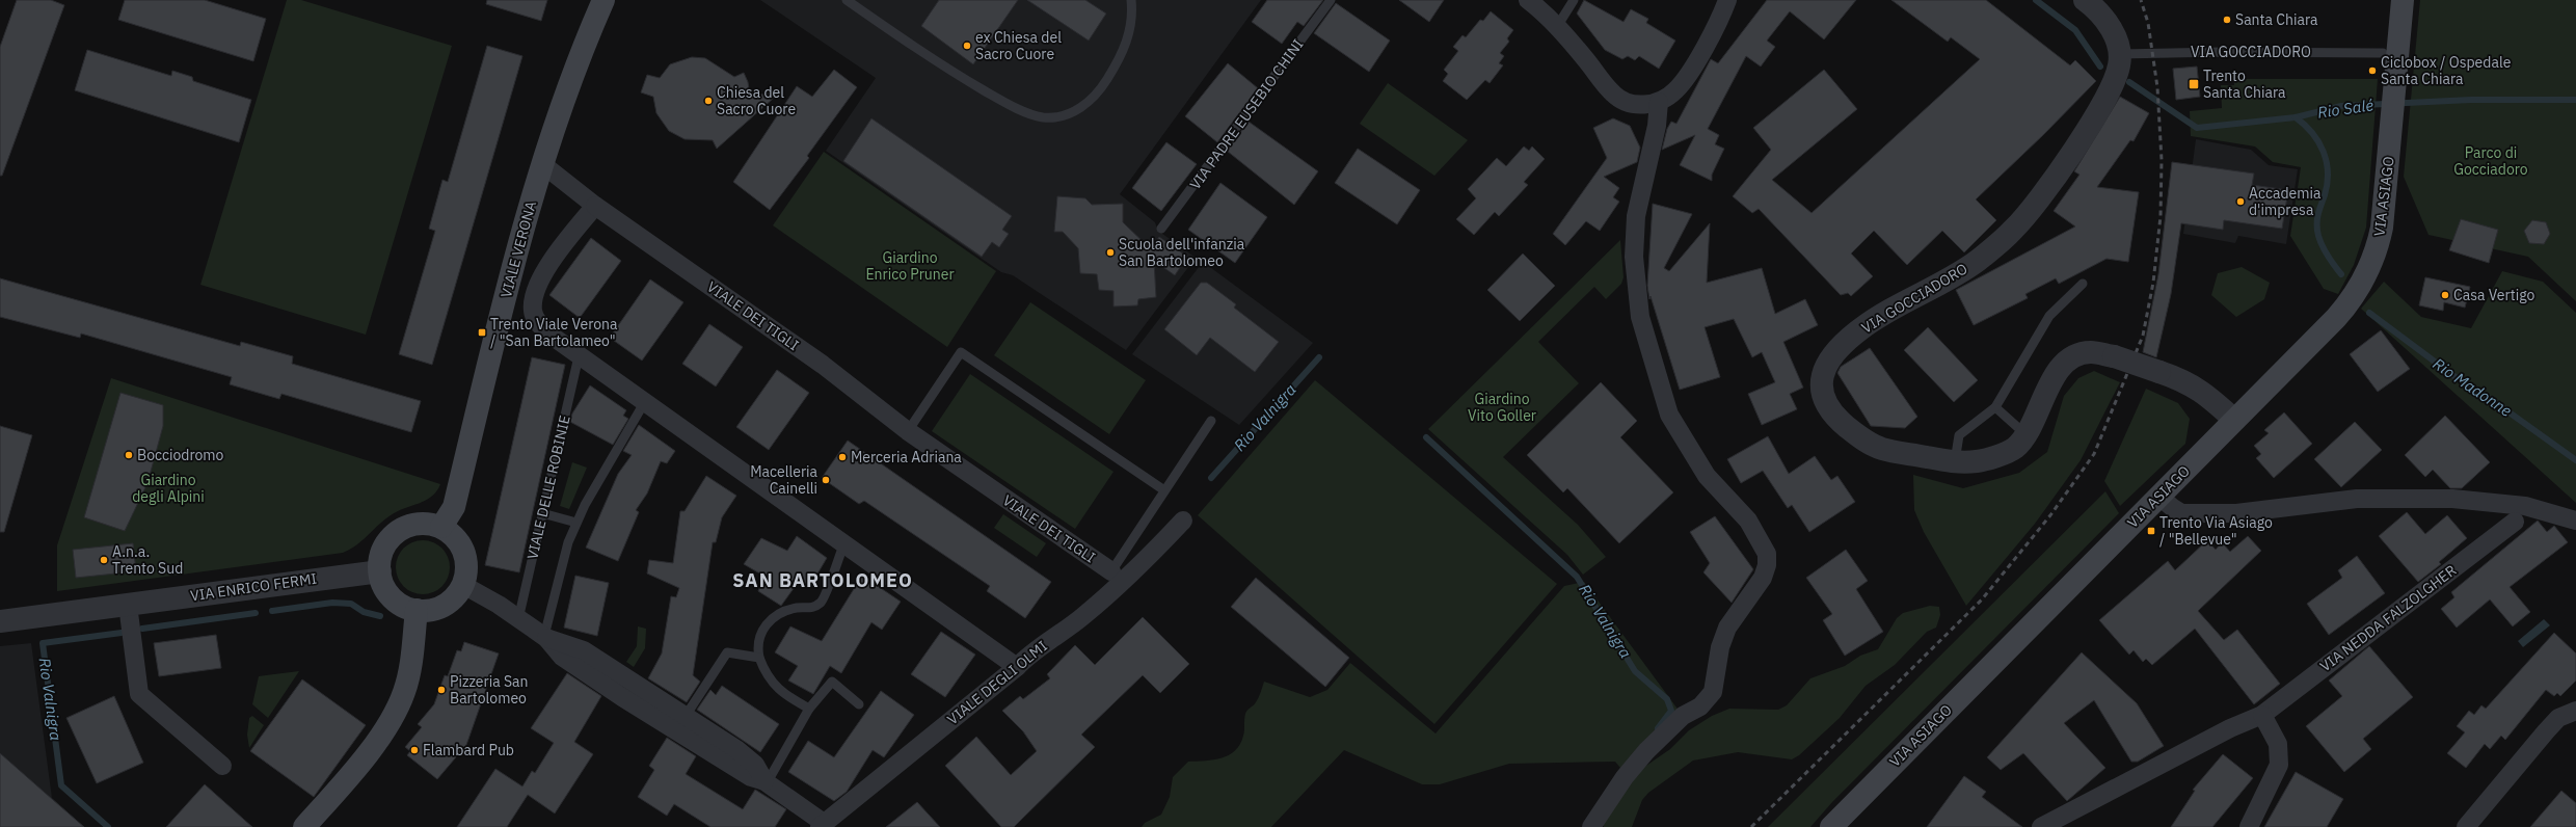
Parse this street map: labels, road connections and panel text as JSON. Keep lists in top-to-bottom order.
{
  "streets": {
    "main road": ["VIA ASIAGO", "VIALE VERONA"],
    "street": [
      "VIA GOCCIADORO",
      "VIALE DEI TIGLI",
      "VIA ENRICO FERMI",
      "VIA NEDDA FALZOLGHER",
      "VIALE DEGLI OLMI"
    ],
    "lane": ["VIA PADRE EUSEBIO CHINI", "VIALE DELLE ROBINIE"]
  },
  "crossings": [
    ["VIA GOCCIADORO", "VIA ASIAGO"],
    ["VIALE VERONA", "VIALE DEI TIGLI"],
    ["VIALE VERONA", "VIA ENRICO FERMI"],
    ["VIALE VERONA", "VIALE DEGLI OLMI"],
    ["VIALE DELLE ROBINIE", "VIALE DEGLI OLMI"],
    ["VIA ENRICO FERMI", "VIALE DEGLI OLMI"]
  ],
  "districts": ["SAN BARTOLOMEO"],
  "water": ["Rio Salé", "Rio Madonne", "Rio Valnigra"],
  "parks": [
    "Parco di Gocciadoro",
    "Giardino Enrico Pruner",
    "Giardino Vito Goller",
    "Giardino degli Alpini"
  ],
  "places": {
    "other": [
      "Santa Chiara",
      "ex Chiesa del Sacro Cuore",
      "Ciclobox / Ospedale Santa Chiara",
      "Chiesa del Sacro Cuore",
      "Accademia d'impresa",
      "Scuola dell'infanzia San Bartolomeo",
      "Casa Vertigo",
      "Bocciodromo",
      "Merceria Adriana",
      "Macelleria Cainelli",
      "A.n.a. Trento Sud",
      "Pizzeria San Bartolomeo",
      "Flambard Pub"
    ],
    "transit": ["Trento Santa Chiara", "Trento Viale Verona / \"San Bartolameo\"", "Trento Via Asiago / \"Bellevue\""]
  }
}
